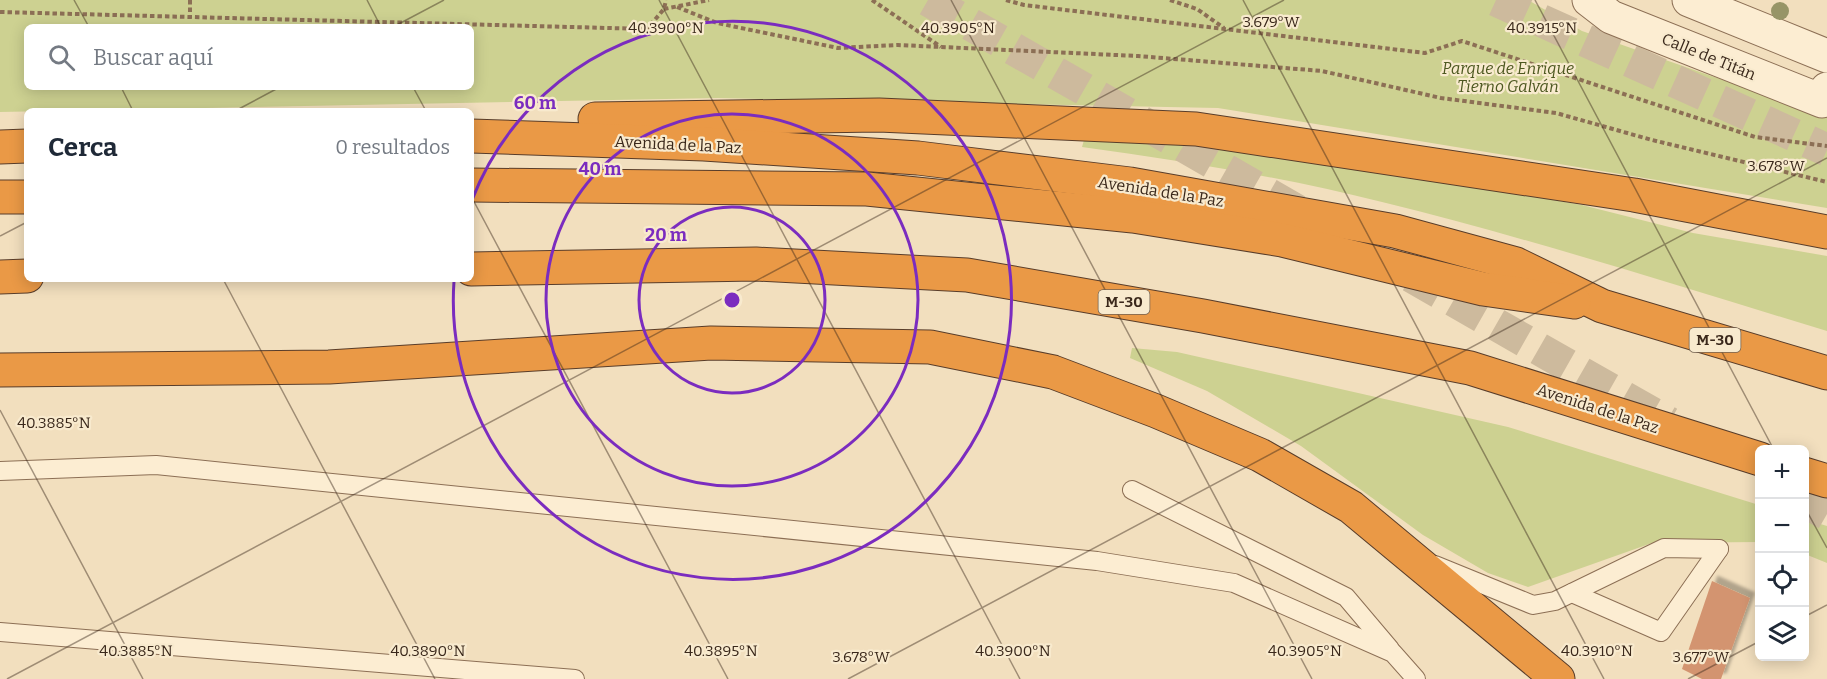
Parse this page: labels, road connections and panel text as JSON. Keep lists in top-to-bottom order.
{
  "streets": {
    "highway": ["Avenida de la Paz", "M-30"],
    "street": ["Calle de Titán"]
  },
  "parks": ["Parque de Enrique Tierno Galván"],
  "page": {
    "search": "Buscar aquí",
    "heading": ["Cerca", "0 resultados"],
    "map_buttons": ["+", "−"]
  },
  "coordinates": [
    "3.679°W",
    "40.3900°N",
    "40.3905°N",
    "40.3915°N",
    "3.678°W",
    "40.3885°N",
    "40.3890°N",
    "40.3895°N",
    "40.3910°N",
    "3.677°W"
  ],
  "rings": ["60 m", "40 m", "20 m"]
}
